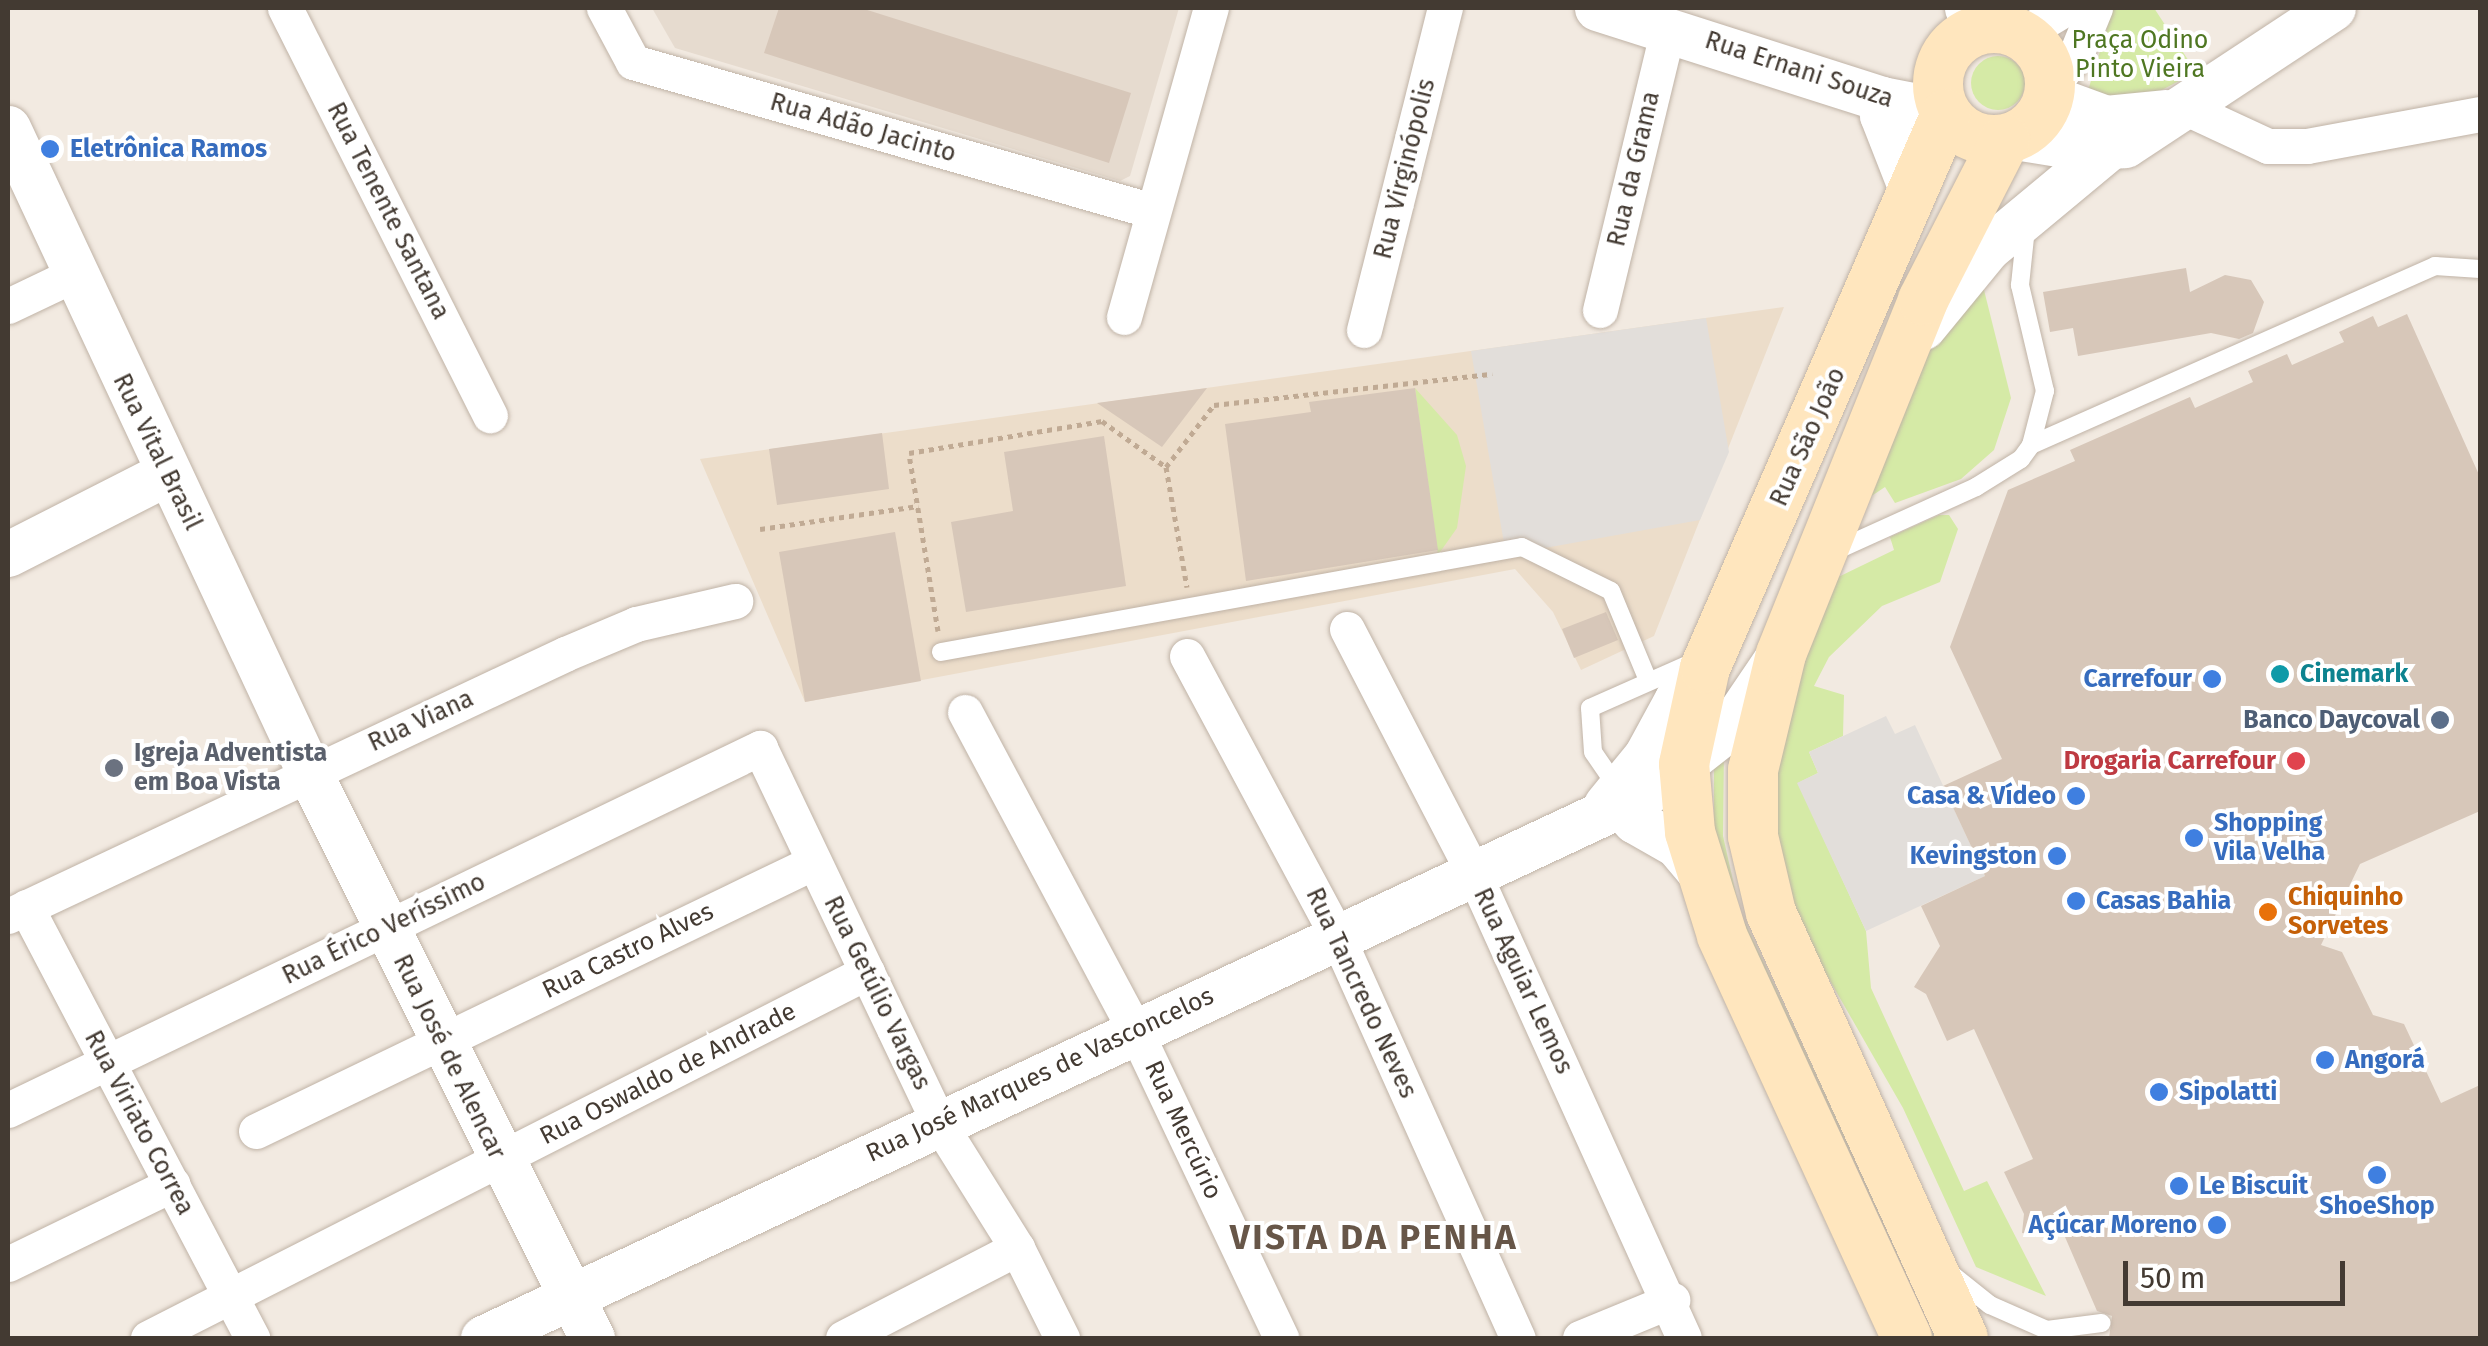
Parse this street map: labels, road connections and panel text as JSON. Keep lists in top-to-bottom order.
{
  "streets": {
    "main road": ["Rua São João"],
    "street": [
      "Rua Ernani Souza",
      "Rua Adão Jacinto",
      "Rua Virginópolis",
      "Rua da Grama",
      "Rua Tenente Santana",
      "Rua Vital Brasil",
      "Rua Viana",
      "Rua Érico Veríssimo",
      "Rua Castro Alves",
      "Rua Aguiar Lemos",
      "Rua Getúlio Vargas",
      "Rua Tancredo Neves",
      "Rua José de Alencar",
      "Rua Oswaldo de Andrade",
      "Rua José Marques de Vasconcelos",
      "Rua Viriato Correa",
      "Rua Mercúrio"
    ]
  },
  "crossings": [
    ["Rua Ernani Souza", "Rua da Grama"],
    ["Rua Ernani Souza", "Rua São João"],
    ["Rua São João", "Rua José Marques de Vasconcelos"],
    ["Rua Vital Brasil", "Rua Viana"],
    ["Rua Vital Brasil", "Rua José de Alencar"],
    ["Rua Viana", "Rua José de Alencar"],
    ["Rua Viana", "Rua Viriato Correa"],
    ["Rua Érico Veríssimo", "Rua Getúlio Vargas"],
    ["Rua Érico Veríssimo", "Rua José de Alencar"],
    ["Rua Érico Veríssimo", "Rua Viriato Correa"],
    ["Rua Castro Alves", "Rua Getúlio Vargas"],
    ["Rua Castro Alves", "Rua José de Alencar"],
    ["Rua Aguiar Lemos", "Rua José Marques de Vasconcelos"],
    ["Rua Getúlio Vargas", "Rua Oswaldo de Andrade"],
    ["Rua Getúlio Vargas", "Rua José Marques de Vasconcelos"],
    ["Rua Tancredo Neves", "Rua José Marques de Vasconcelos"],
    ["Rua José de Alencar", "Rua Oswaldo de Andrade"],
    ["Rua José de Alencar", "Rua José Marques de Vasconcelos"],
    ["Rua Oswaldo de Andrade", "Rua Viriato Correa"],
    ["Rua José Marques de Vasconcelos", "Rua Mercúrio"]
  ],
  "districts": ["VISTA DA PENHA"],
  "parks": ["Praça Odino Pinto Vieira"],
  "places": [
    "Eletrônica Ramos",
    "Cinemark",
    "Carrefour",
    "Banco Daycoval",
    "Drogaria Carrefour",
    "Igreja Adventista em Boa Vista",
    "Casa & Vídeo",
    "Shopping Vila Velha",
    "Kevingston",
    "Casas Bahia",
    "Chiquinho Sorvetes",
    "Angorá",
    "Sipolatti",
    "ShoeShop",
    "Le Biscuit",
    "Açúcar Moreno"
  ],
  "scale_bar": "50 m"
}
